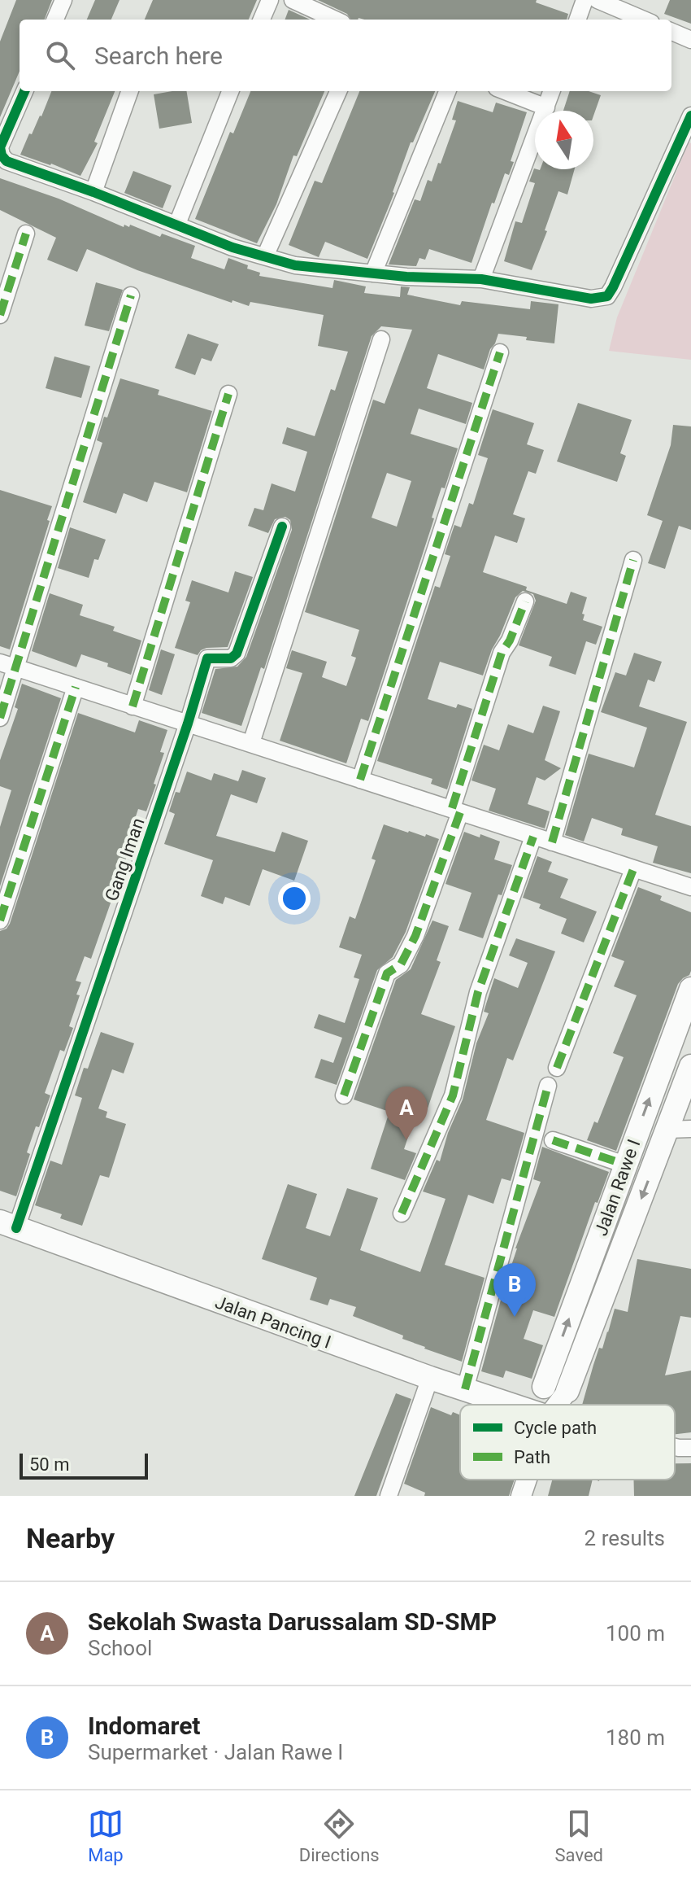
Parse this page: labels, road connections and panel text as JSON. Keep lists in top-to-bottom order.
{
  "streets": {
    "main road": ["Jalan Rawe I", "Jalan Pancing I"],
    "street": ["Gang Iman"]
  },
  "crossings": [
    ["Gang Iman", "Jalan Pancing I"]
  ],
  "legend": ["Cycle path", "Path"],
  "scale_bar": "50 m",
  "north": "top",
  "page": {
    "search": "Search here",
    "pins": ["A", "B"],
    "scale": "50 m",
    "heading": ["Nearby", "2 results"],
    "list": [
      {
        "mark": "A",
        "name": "Sekolah Swasta Darussalam SD-SMP",
        "note": "School",
        "value": "100 m"
      },
      {
        "mark": "B",
        "name": "Indomaret",
        "note": "Supermarket · Jalan Rawe I",
        "value": "180 m"
      }
    ],
    "nav": ["Map", "Directions", "Saved"]
  }
}
